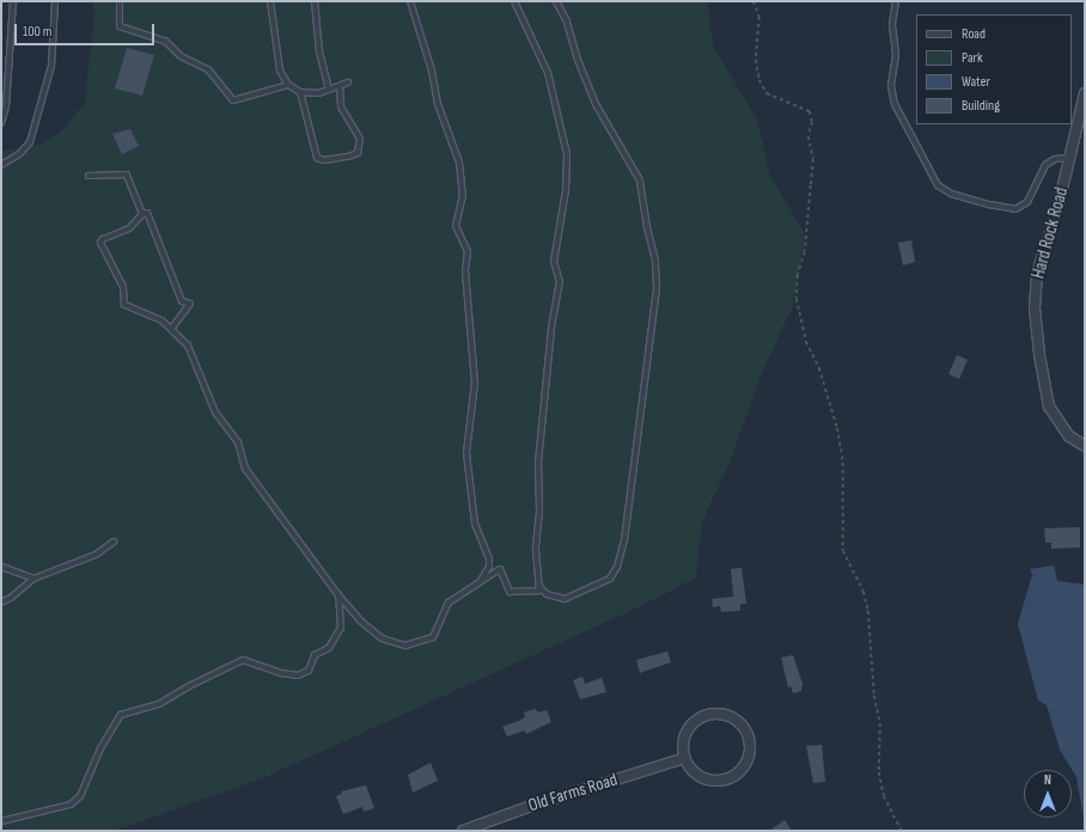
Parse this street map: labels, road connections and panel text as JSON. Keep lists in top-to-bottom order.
{
  "streets": {
    "street": ["Hard Rock Road", "Old Farms Road"]
  },
  "legend": [
    "Road",
    "Park",
    "Water",
    "Building"
  ],
  "scale_bar": "100 m",
  "north": "top"
}
